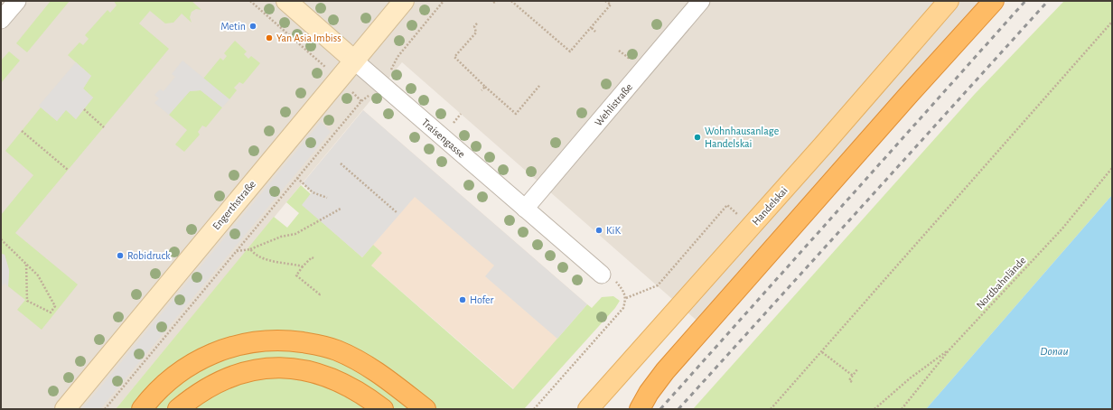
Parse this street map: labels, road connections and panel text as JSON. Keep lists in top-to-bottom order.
{
  "streets": {
    "main road": ["Handelskai"],
    "street": ["Wehlistraße", "Traisengasse", "Engerthstraße"],
    "path": ["Nordbahnlände"]
  },
  "crossings": [
    ["Wehlistraße", "Traisengasse"],
    ["Traisengasse", "Engerthstraße"]
  ],
  "water": ["Donau"],
  "places": [
    "Metin",
    "Yan Asia Imbiss",
    "Wohnhausanlage Handelskai",
    "KiK",
    "Robidruck",
    "Hofer"
  ]
}
